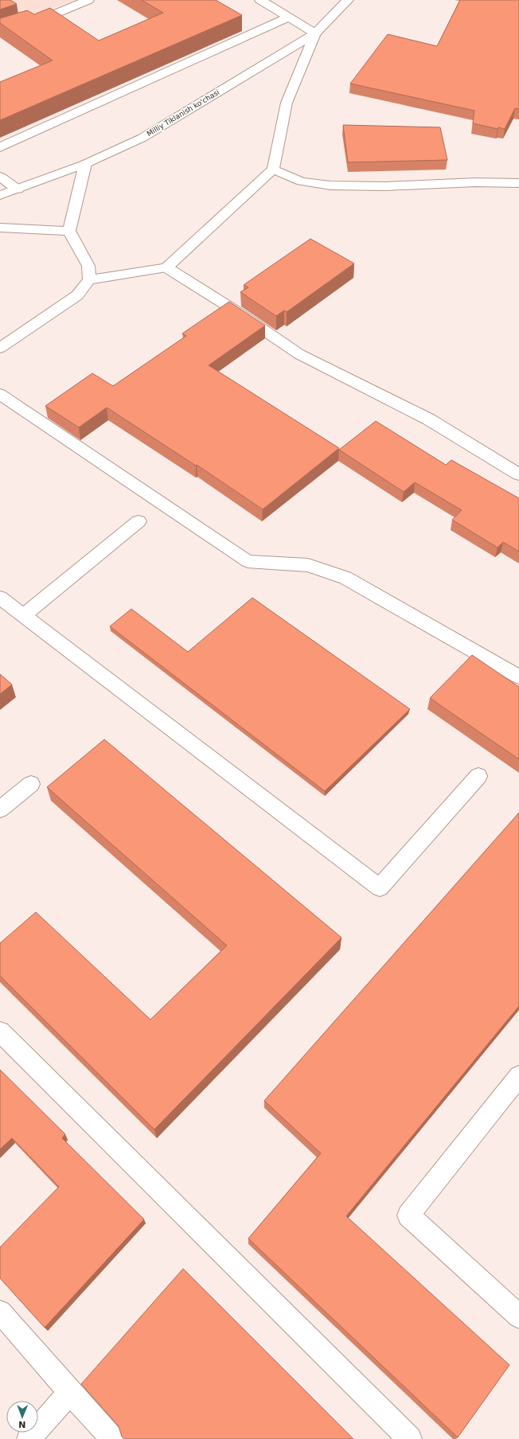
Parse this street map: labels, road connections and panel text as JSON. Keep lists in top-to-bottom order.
{
  "streets": {
    "street": ["Milliy Tiklanish ko'chasi"]
  },
  "north": "bottom"
}
